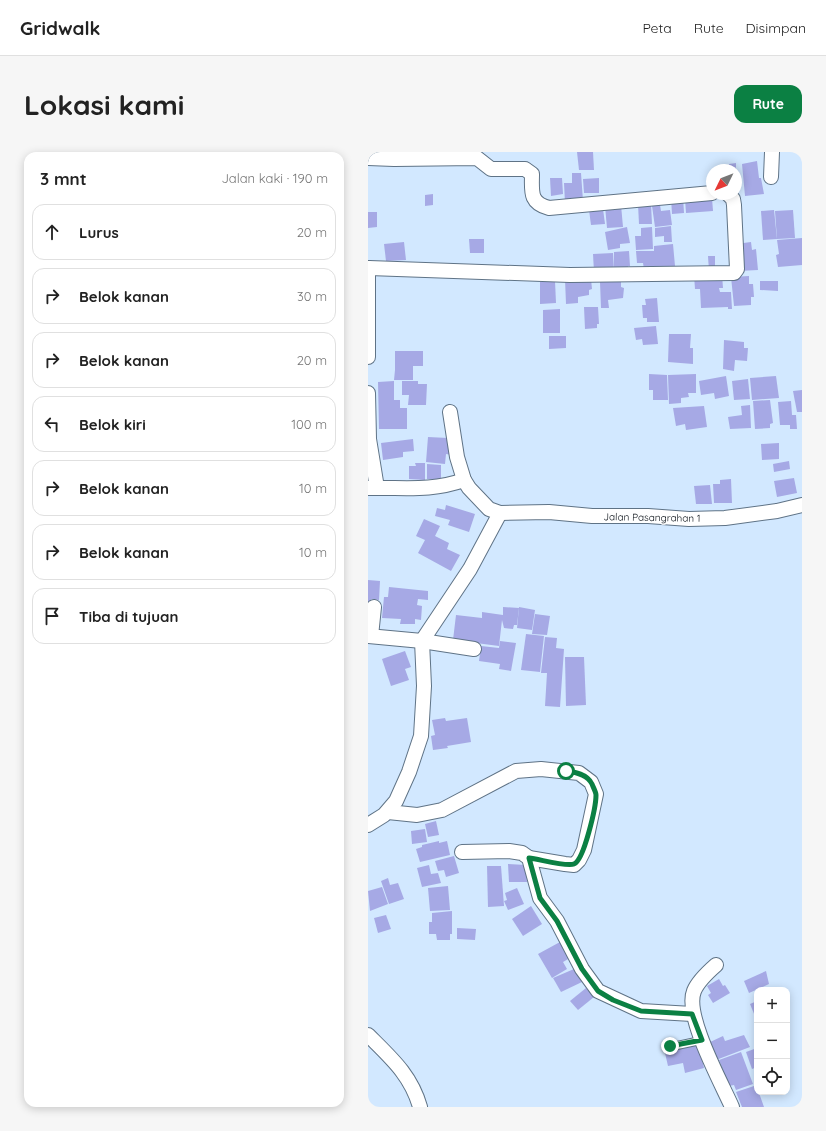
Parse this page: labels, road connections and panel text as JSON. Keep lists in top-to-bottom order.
{
  "streets": {
    "street": ["Jalan Pasangrahan 1"]
  },
  "north": "bottom left",
  "page": {
    "header": "Gridwalk",
    "nav": ["Peta", "Rute", "Disimpan"],
    "buttons": "Rute",
    "title": "Lokasi kami",
    "heading": ["3 mnt", "Jalan kaki · 190 m"],
    "list": [
      ["Lurus", "20 m"],
      ["Belok kanan", "30 m"],
      ["Belok kanan", "20 m"],
      ["Belok kiri", "100 m"],
      ["Belok kanan", "10 m"],
      ["Belok kanan", "10 m"],
      "Tiba di tujuan"
    ],
    "map_buttons": ["+", "−"]
  }
}
